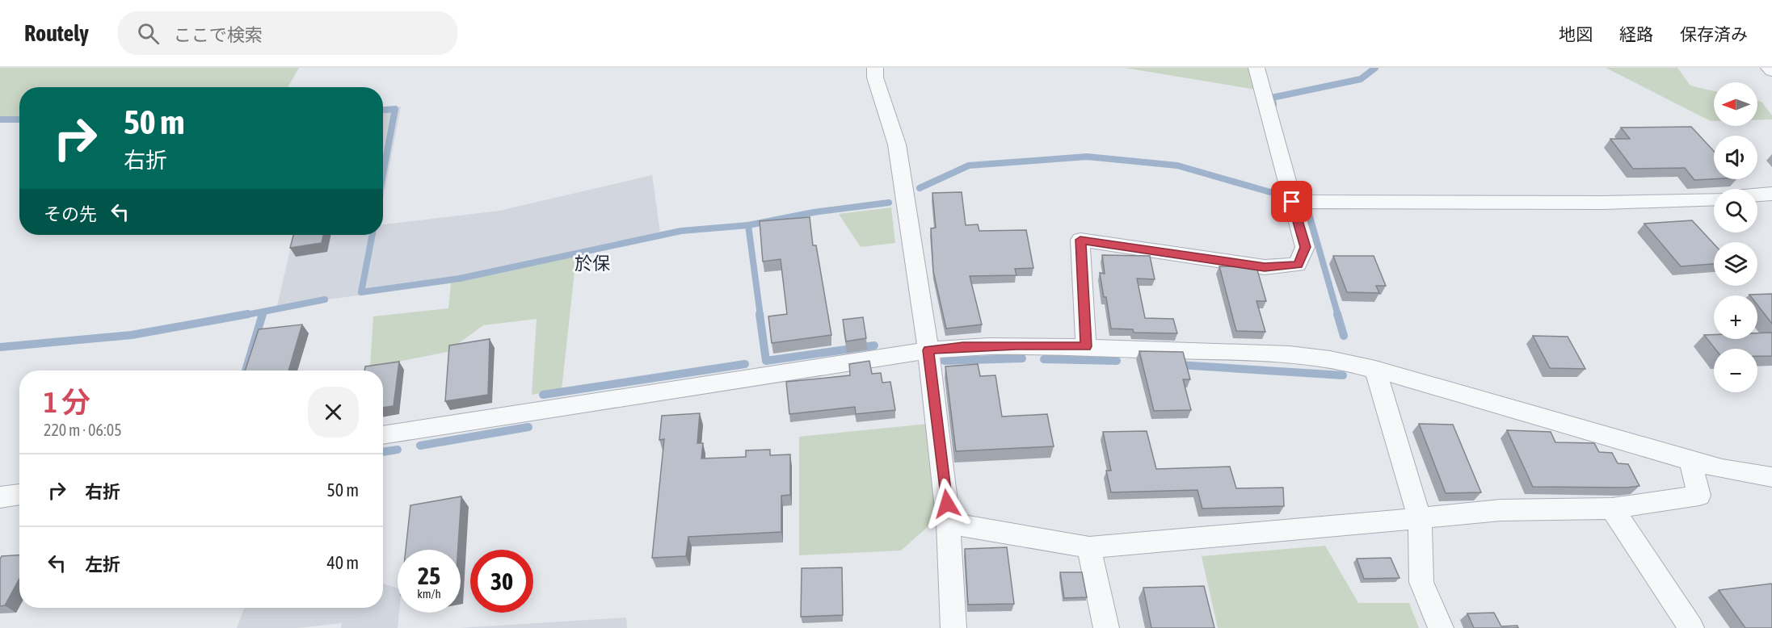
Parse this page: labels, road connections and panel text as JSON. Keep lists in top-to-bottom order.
{
  "districts": ["於保"],
  "north": "left",
  "page": {
    "header": "Routely",
    "search": "ここで検索",
    "nav": ["地図", "経路", "保存済み"],
    "map_buttons": ["+", "−"],
    "turn": ["50 m", "右折"],
    "then": "その先",
    "heading": ["1 分", "220 m · 06:05"],
    "list": [
      {
        "name": "右折",
        "value": "50 m"
      },
      {
        "name": "左折",
        "value": "40 m"
      }
    ],
    "speed": "25 km/h",
    "limit": "30"
  }
}
